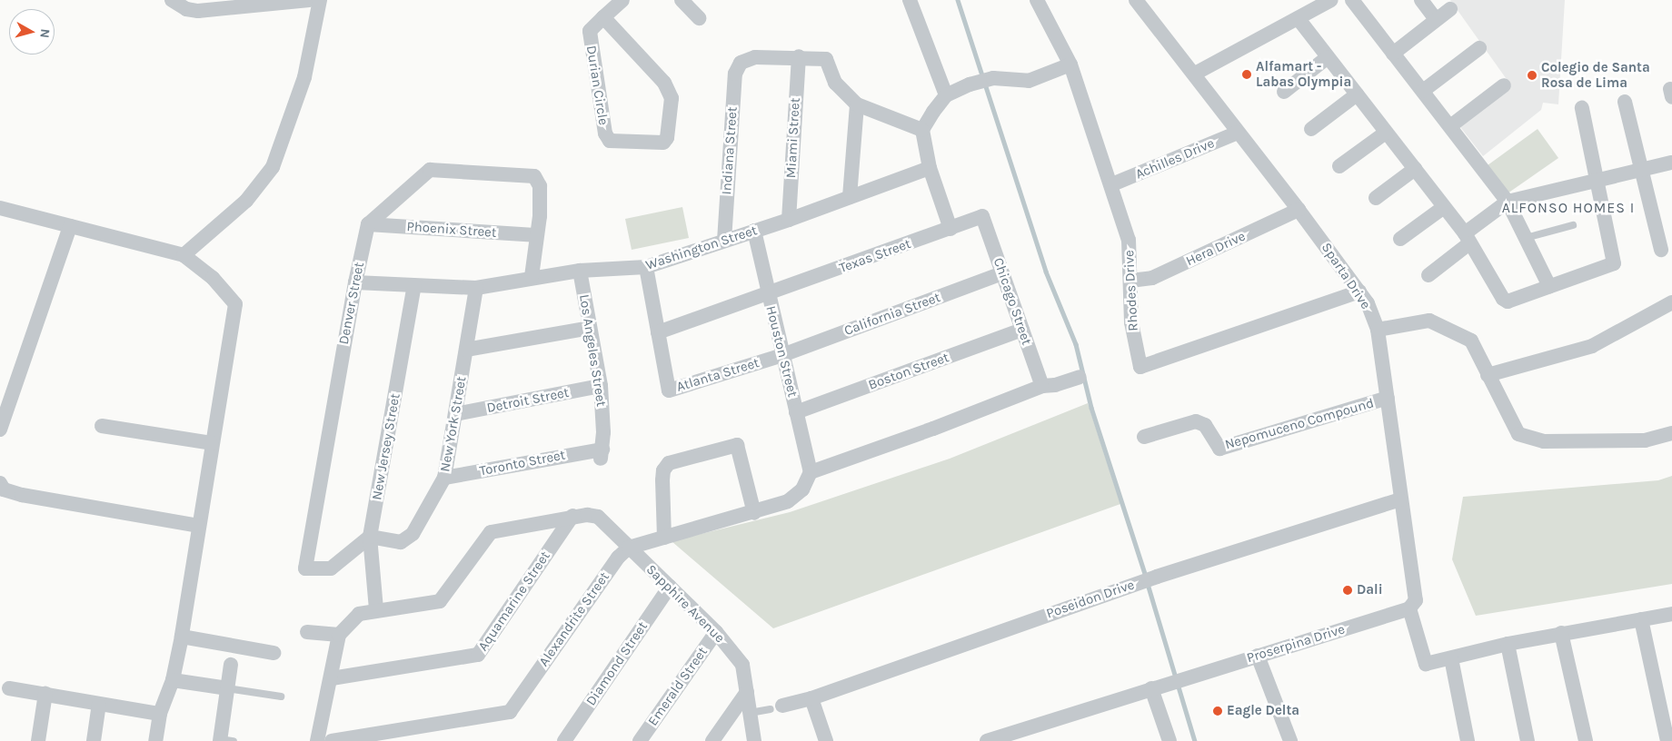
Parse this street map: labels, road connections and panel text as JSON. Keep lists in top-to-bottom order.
{
  "streets": {
    "street": [
      "Durian Circle",
      "Miami Street",
      "Indiana Street",
      "Achilles Drive",
      "Phoenix Street",
      "Washington Street",
      "Hera Drive",
      "Texas Street",
      "Sparta Drive",
      "Rhodes Drive",
      "Chicago Street",
      "Denver Street",
      "California Street",
      "Los Angeles Street",
      "Houston Street",
      "Boston Street",
      "Atlanta Street",
      "Detroit Street",
      "New York Street",
      "Nepomuceno Compound",
      "New Jersey Street",
      "Toronto Street",
      "Poseidon Drive",
      "Aquamarine Street",
      "Sapphire Avenue",
      "Alexandrite Street",
      "Proserpina Drive",
      "Diamond Street",
      "Emerald Street"
    ]
  },
  "crossings": [
    ["Miami Street", "Indiana Street"],
    ["Miami Street", "Washington Street"],
    ["Indiana Street", "Washington Street"],
    ["Achilles Drive", "Sparta Drive"],
    ["Achilles Drive", "Rhodes Drive"],
    ["Phoenix Street", "Denver Street"],
    ["Washington Street", "Denver Street"],
    ["Washington Street", "Los Angeles Street"],
    ["Washington Street", "Houston Street"],
    ["Washington Street", "Atlanta Street"],
    ["Washington Street", "New York Street"],
    ["Washington Street", "New Jersey Street"],
    ["Hera Drive", "Sparta Drive"],
    ["Hera Drive", "Rhodes Drive"],
    ["Texas Street", "Chicago Street"],
    ["Texas Street", "Houston Street"],
    ["Texas Street", "Atlanta Street"],
    ["Sparta Drive", "Rhodes Drive"],
    ["Sparta Drive", "Nepomuceno Compound"],
    ["Sparta Drive", "Poseidon Drive"],
    ["Sparta Drive", "Proserpina Drive"],
    ["Chicago Street", "California Street"],
    ["Chicago Street", "Boston Street"],
    ["Denver Street", "New York Street"],
    ["Denver Street", "New Jersey Street"],
    ["California Street", "Houston Street"],
    ["California Street", "Atlanta Street"],
    ["Los Angeles Street", "Detroit Street"],
    ["Los Angeles Street", "Toronto Street"],
    ["Houston Street", "Boston Street"],
    ["Houston Street", "Atlanta Street"],
    ["Detroit Street", "New York Street"],
    ["New York Street", "New Jersey Street"],
    ["New York Street", "Toronto Street"],
    ["New Jersey Street", "Sapphire Avenue"],
    ["Aquamarine Street", "Sapphire Avenue"],
    ["Sapphire Avenue", "Alexandrite Street"],
    ["Sapphire Avenue", "Diamond Street"],
    ["Sapphire Avenue", "Emerald Street"]
  ],
  "districts": ["ALFONSO HOMES I"],
  "places": [
    "Alfamart - Labas Olympia",
    "Colegio de Santa Rosa de Lima",
    "Dali",
    "Eagle Delta"
  ],
  "north": "right"
}
